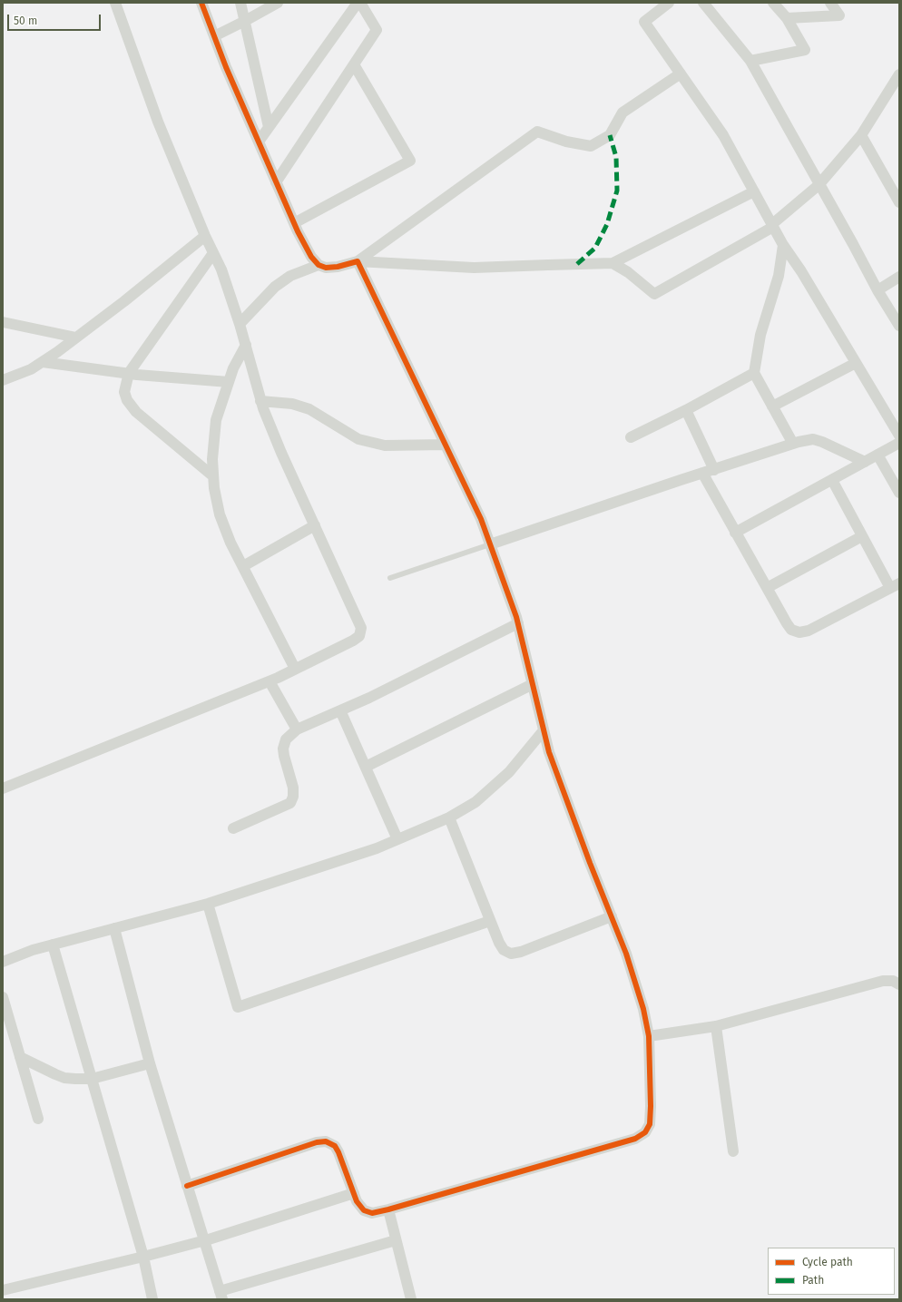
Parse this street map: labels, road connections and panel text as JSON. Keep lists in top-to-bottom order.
{
  "legend": ["Cycle path", "Path"],
  "scale_bar": "50 m"
}
